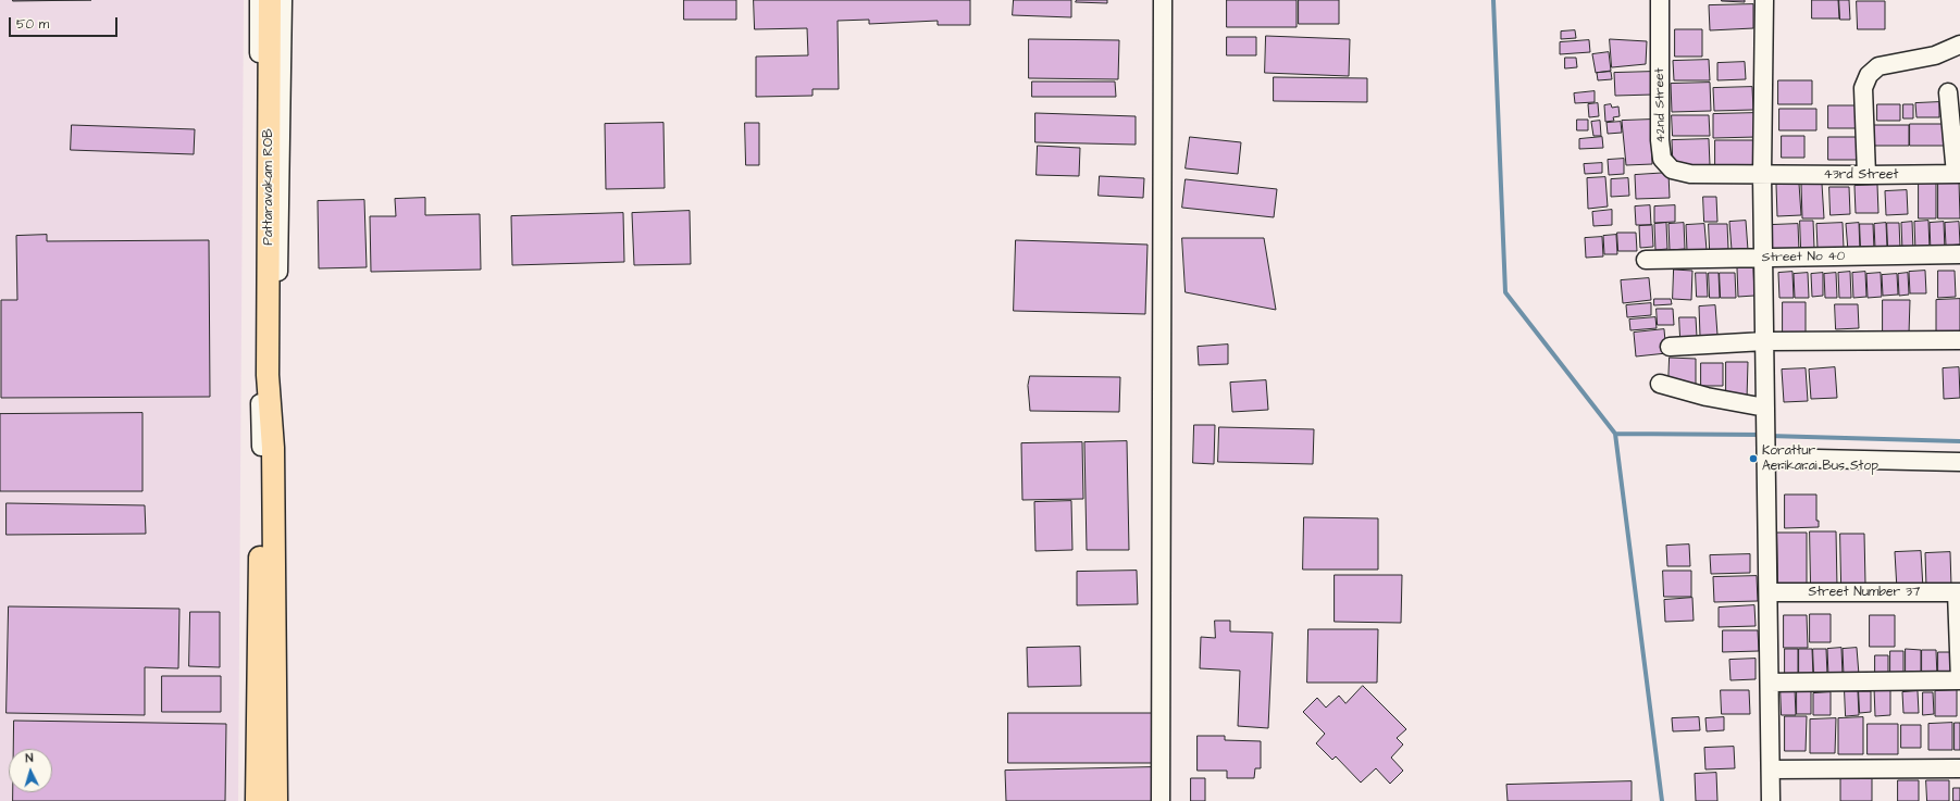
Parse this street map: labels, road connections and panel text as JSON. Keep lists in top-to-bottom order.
{
  "streets": {
    "main road": ["Pattaravakam ROB"],
    "street": [
      "42nd Street",
      "43rd Street",
      "Street No 40",
      "Street Number 37"
    ]
  },
  "crossings": [
    ["42nd Street", "43rd Street"]
  ],
  "places": ["Korattur Aerikarai Bus Stop"],
  "scale_bar": "50 m",
  "north": "top"
}
